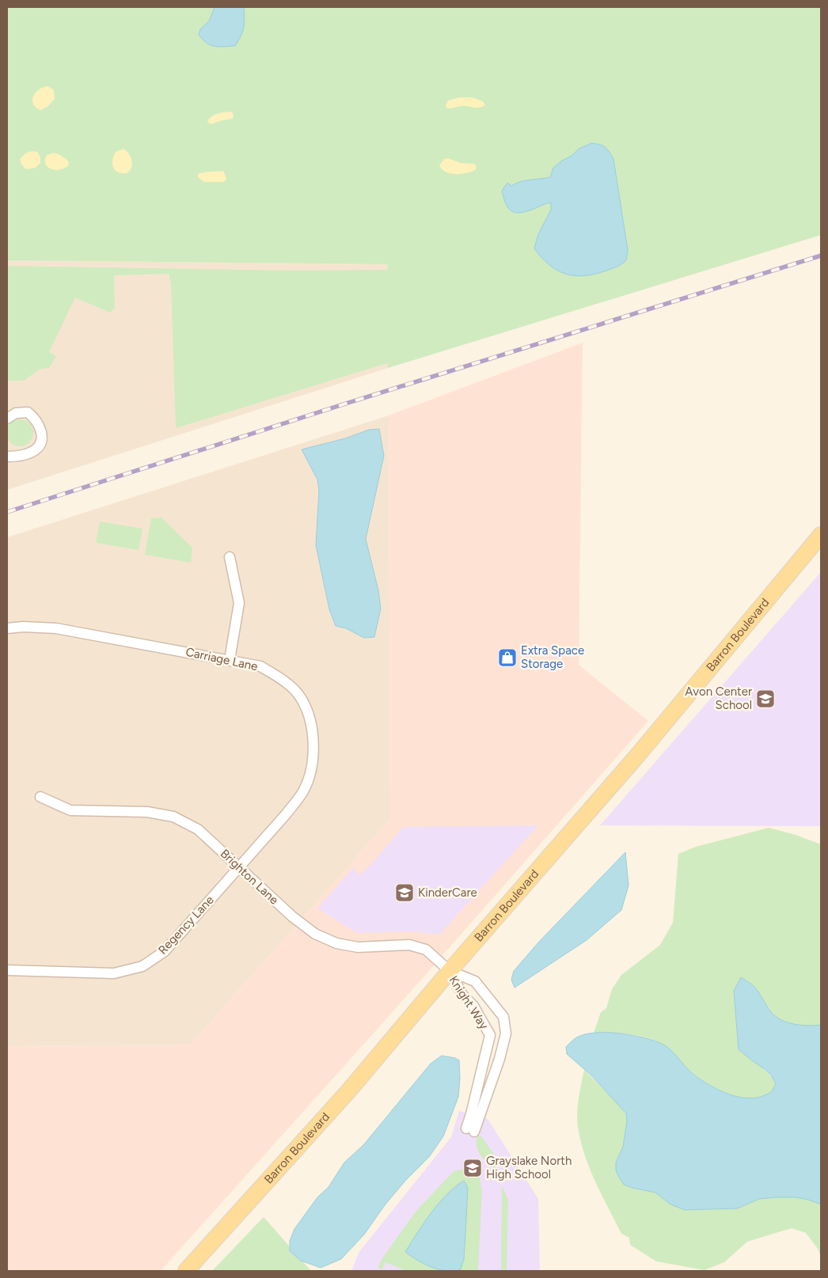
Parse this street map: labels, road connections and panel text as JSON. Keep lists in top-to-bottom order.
{
  "streets": {
    "main road": ["Barron Boulevard"],
    "street": [
      "Carriage Lane",
      "Brighton Lane",
      "Regency Lane",
      "Knight Way"
    ]
  },
  "crossings": [
    ["Barron Boulevard", "Brighton Lane"],
    ["Barron Boulevard", "Knight Way"],
    ["Carriage Lane", "Brighton Lane"],
    ["Carriage Lane", "Regency Lane"],
    ["Brighton Lane", "Regency Lane"],
    ["Brighton Lane", "Knight Way"]
  ],
  "places": {
    "shop": ["Extra Space Storage"],
    "school or university": ["Avon Center School", "KinderCare", "Grayslake North High School"]
  }
}
